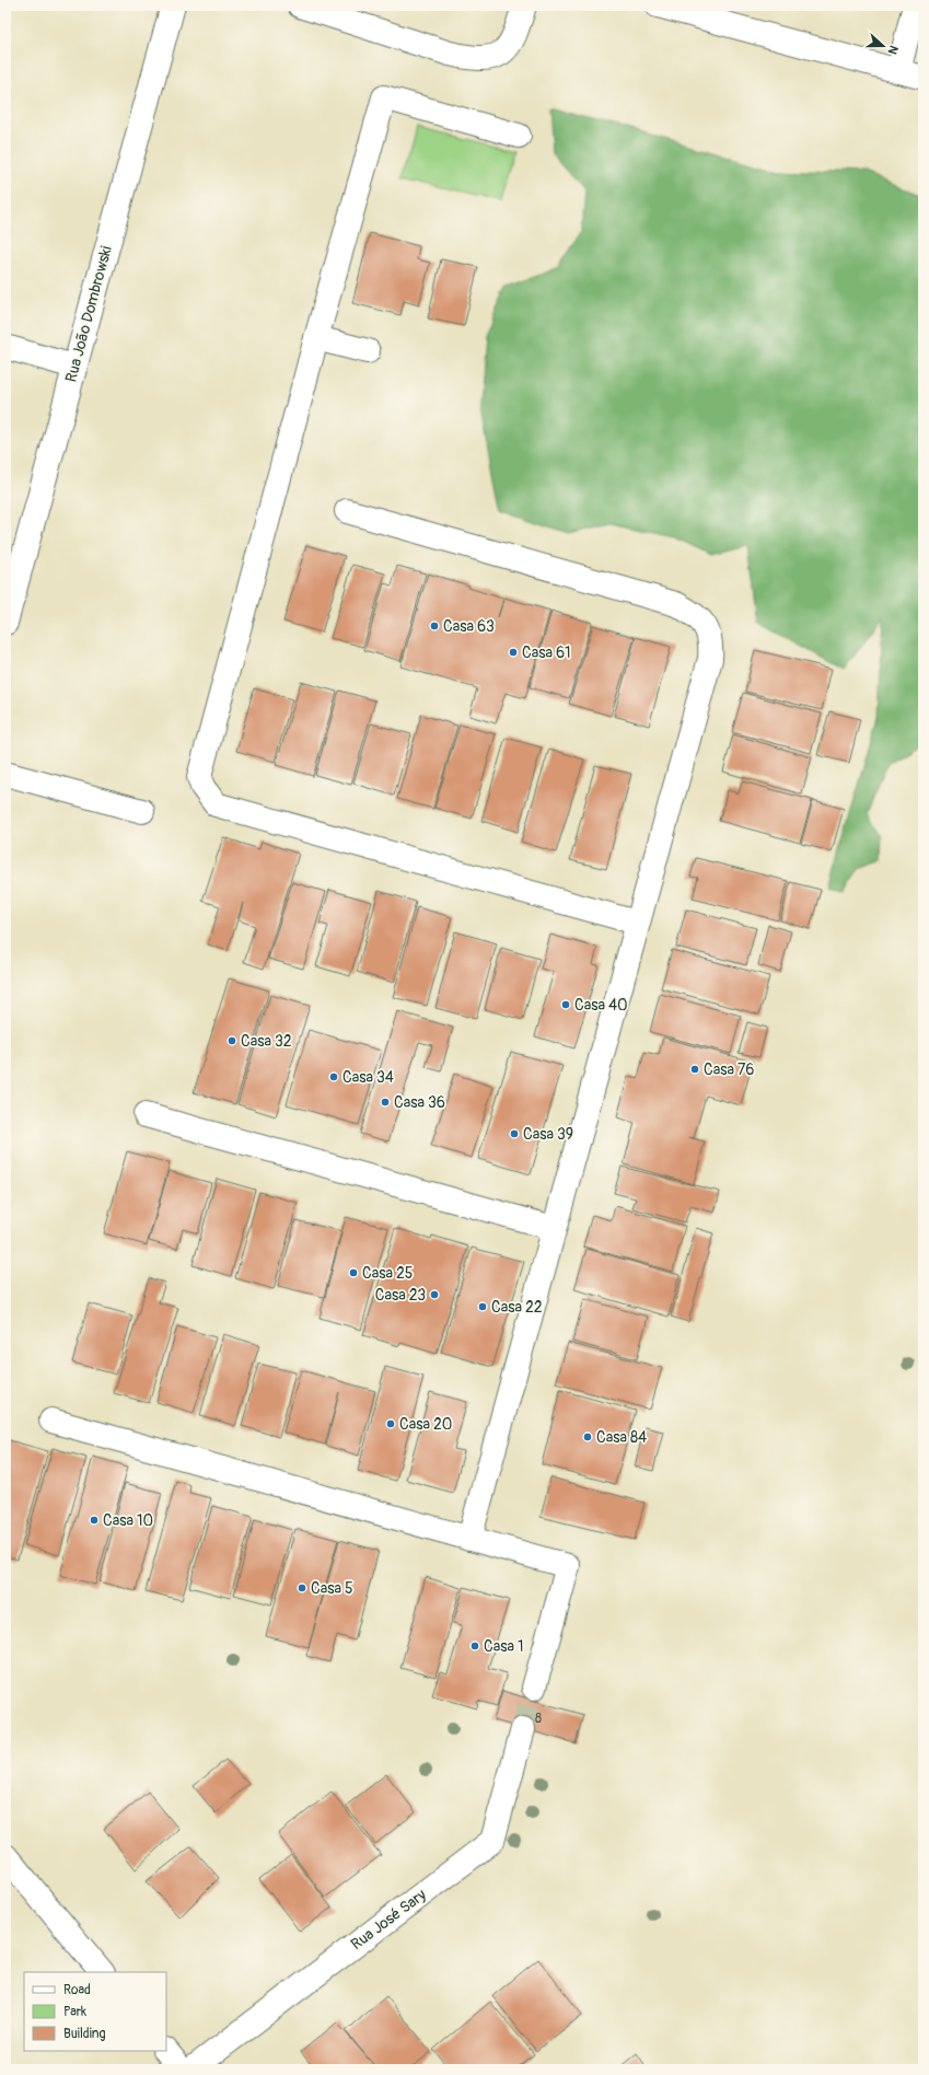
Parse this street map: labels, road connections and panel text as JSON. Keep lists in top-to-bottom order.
{
  "streets": {
    "street": ["Rua João Dombrowski", "Rua José Sary"]
  },
  "places": [
    "Casa 63",
    "Casa 61",
    "Casa 40",
    "Casa 32",
    "Casa 76",
    "Casa 34",
    "Casa 36",
    "Casa 39",
    "Casa 25",
    "Casa 23",
    "Casa 22",
    "Casa 20",
    "Casa 84",
    "Casa 10",
    "Casa 5",
    "Casa 1"
  ],
  "house_numbers": ["8"],
  "legend": ["Road", "Park", "Building"],
  "north": "right"
}
